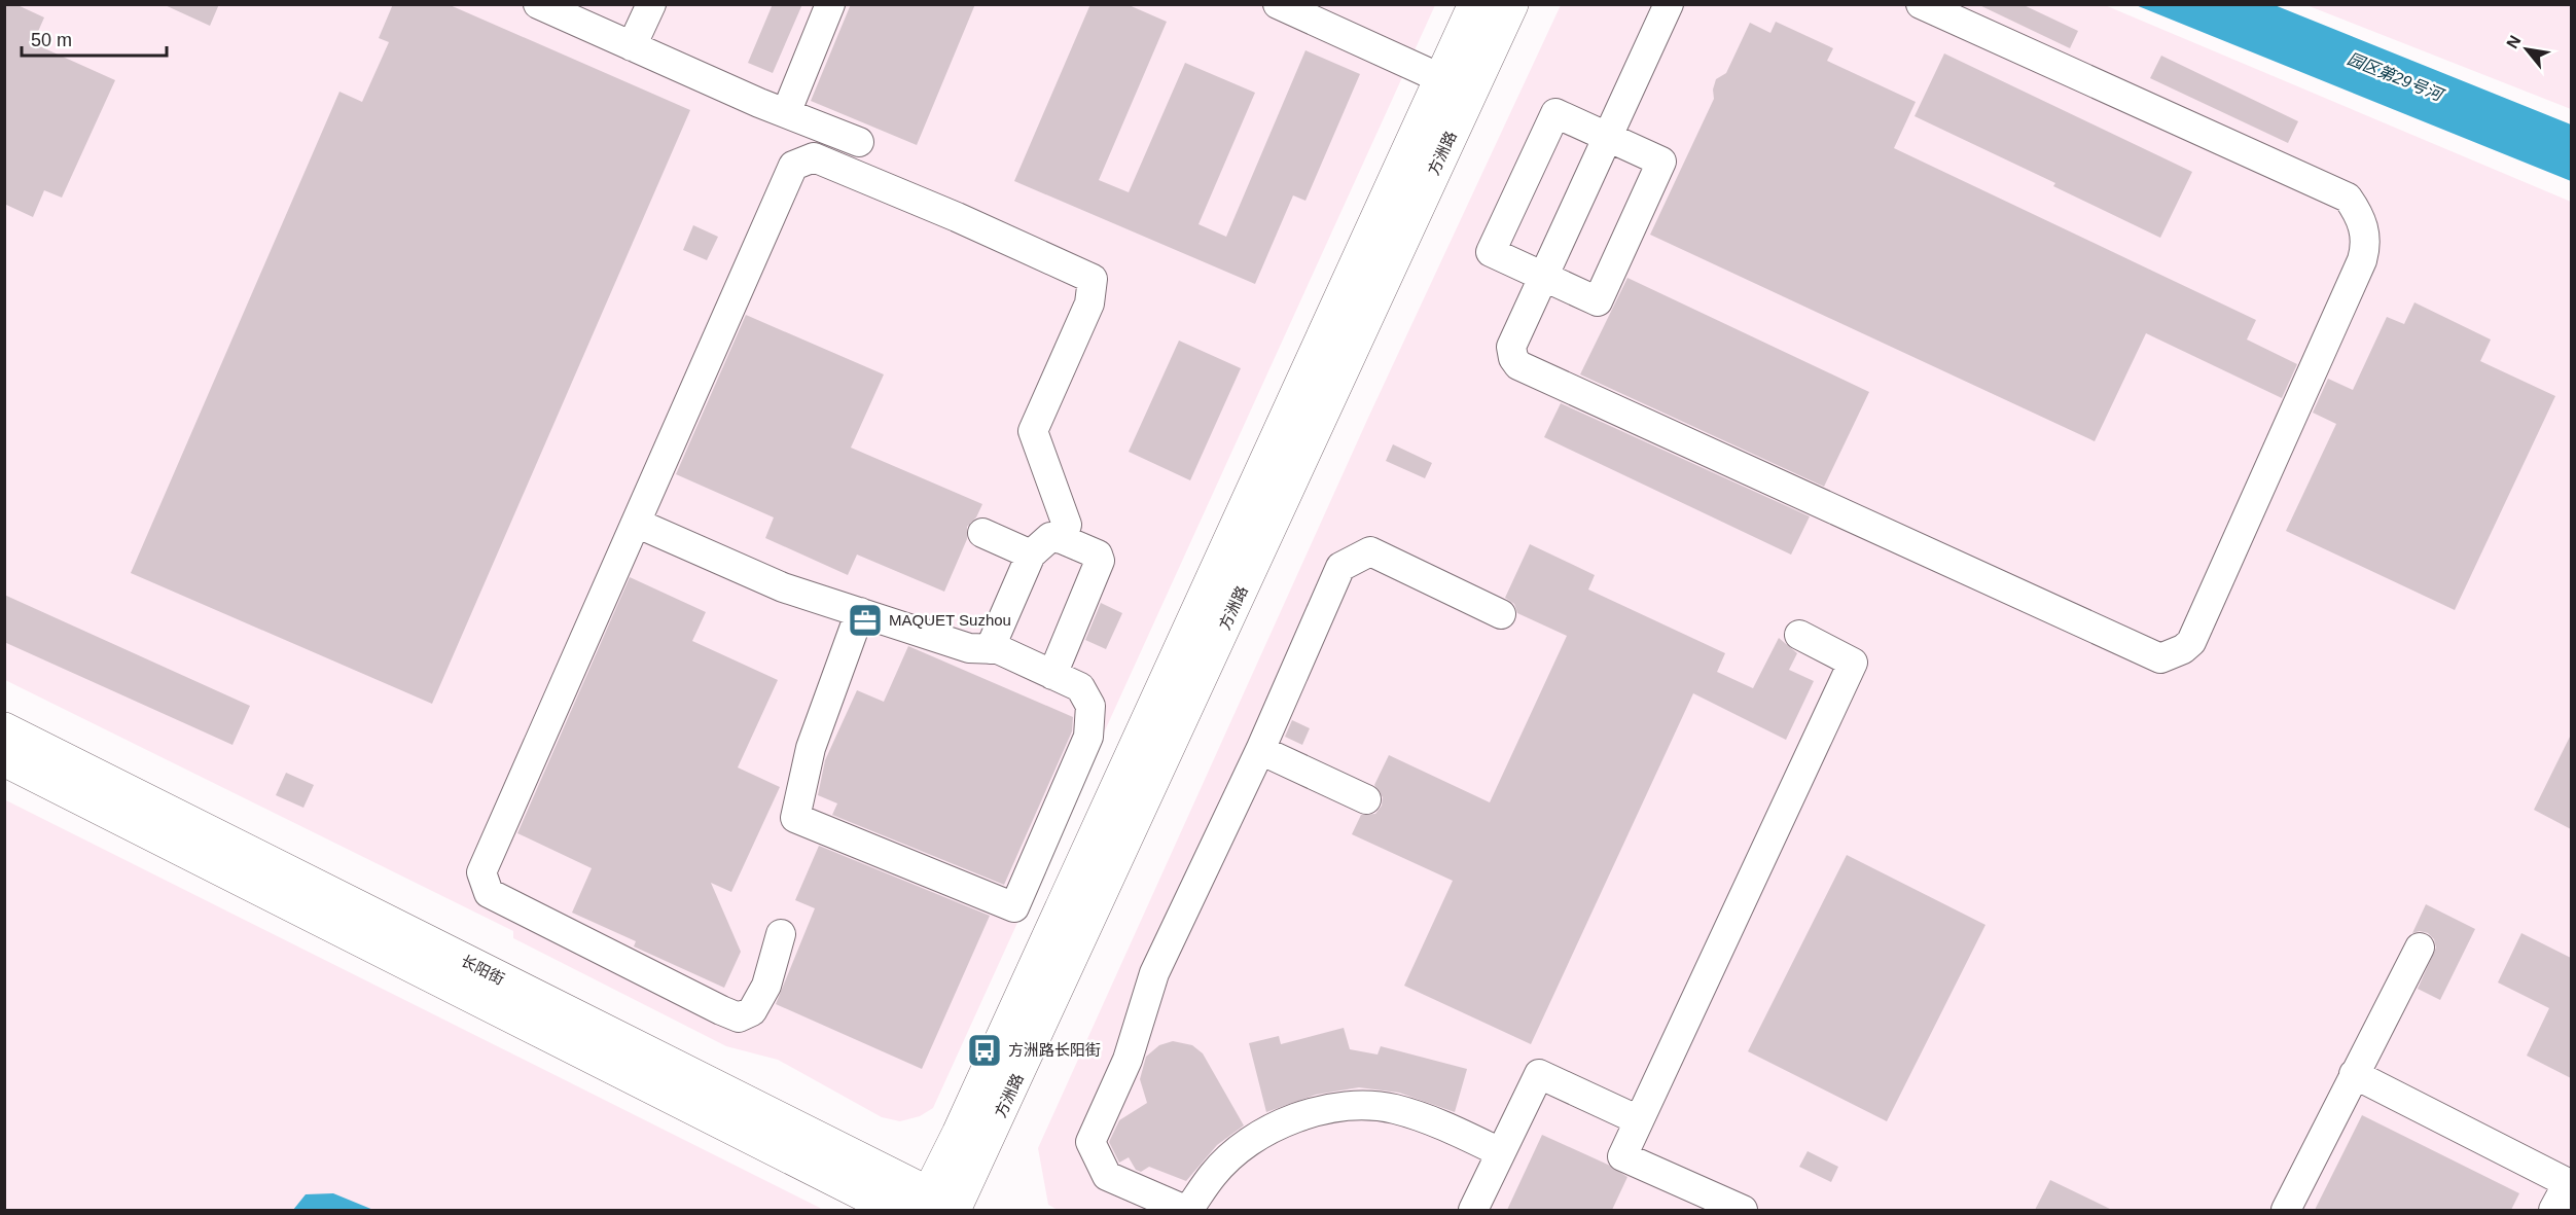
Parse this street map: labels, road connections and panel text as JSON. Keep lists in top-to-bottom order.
{
  "streets": {
    "main road": ["方洲路", "长阳街"]
  },
  "crossings": [
    ["方洲路", "长阳街"]
  ],
  "water": ["园区第29号河"],
  "places": {
    "office": ["MAQUET Suzhou"],
    "bus stop": ["方洲路长阳街"]
  },
  "scale_bar": "50 m",
  "north": "top left"
}
